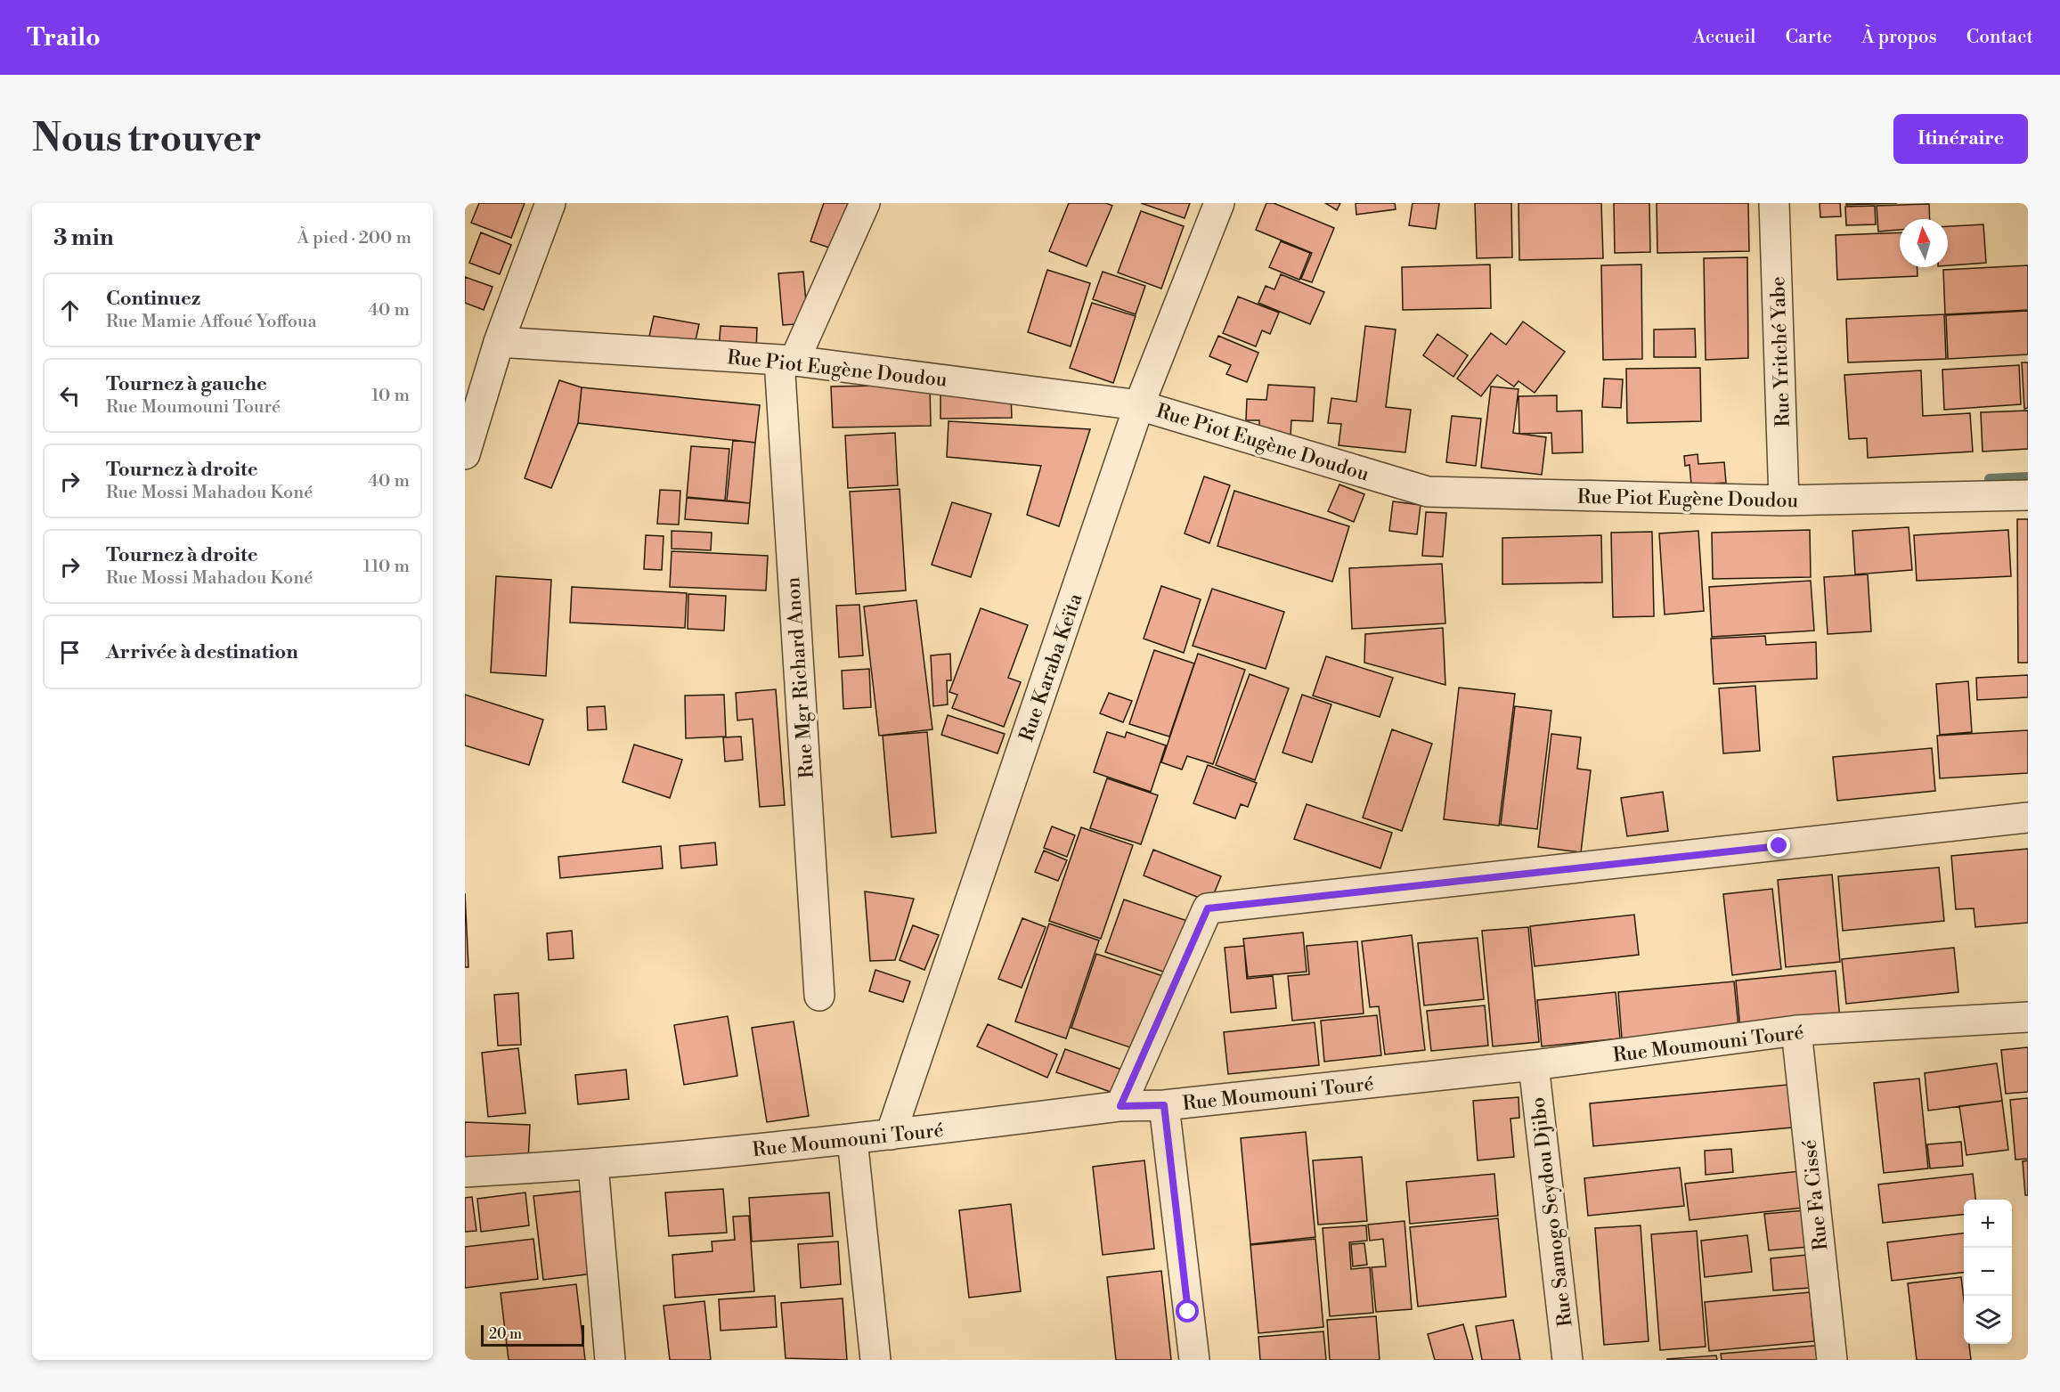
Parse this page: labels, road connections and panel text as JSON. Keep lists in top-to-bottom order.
{
  "streets": {
    "street": [
      "Rue Yritché Yabe",
      "Rue Piot Eugène Doudou",
      "Rue Karaba Keïta",
      "Rue Mgr Richard Anon",
      "Rue Moumouni Touré",
      "Rue Fa Cissé",
      "Rue Samogo Seydou Djibo"
    ]
  },
  "crossings": [
    ["Rue Yritché Yabe", "Rue Piot Eugène Doudou"],
    ["Rue Piot Eugène Doudou", "Rue Karaba Keïta"],
    ["Rue Piot Eugène Doudou", "Rue Mgr Richard Anon"],
    ["Rue Karaba Keïta", "Rue Moumouni Touré"],
    ["Rue Moumouni Touré", "Rue Fa Cissé"],
    ["Rue Moumouni Touré", "Rue Samogo Seydou Djibo"]
  ],
  "scale_bar": "20 m",
  "north": "top",
  "page": {
    "header": "Trailo",
    "nav": [
      "Accueil",
      "Carte",
      "À propos",
      "Contact"
    ],
    "buttons": "Itinéraire",
    "title": "Nous trouver",
    "heading": ["3 min", "À pied · 200 m"],
    "list": [
      ["Continuez", "Rue Mamie Affoué Yoffoua", "40 m"],
      ["Tournez à gauche", "Rue Moumouni Touré", "10 m"],
      ["Tournez à droite", "Rue Mossi Mahadou Koné", "40 m"],
      ["Tournez à droite", "Rue Mossi Mahadou Koné", "110 m"],
      "Arrivée à destination"
    ],
    "map_buttons": ["+", "−"],
    "scale": "20 m"
  }
}
